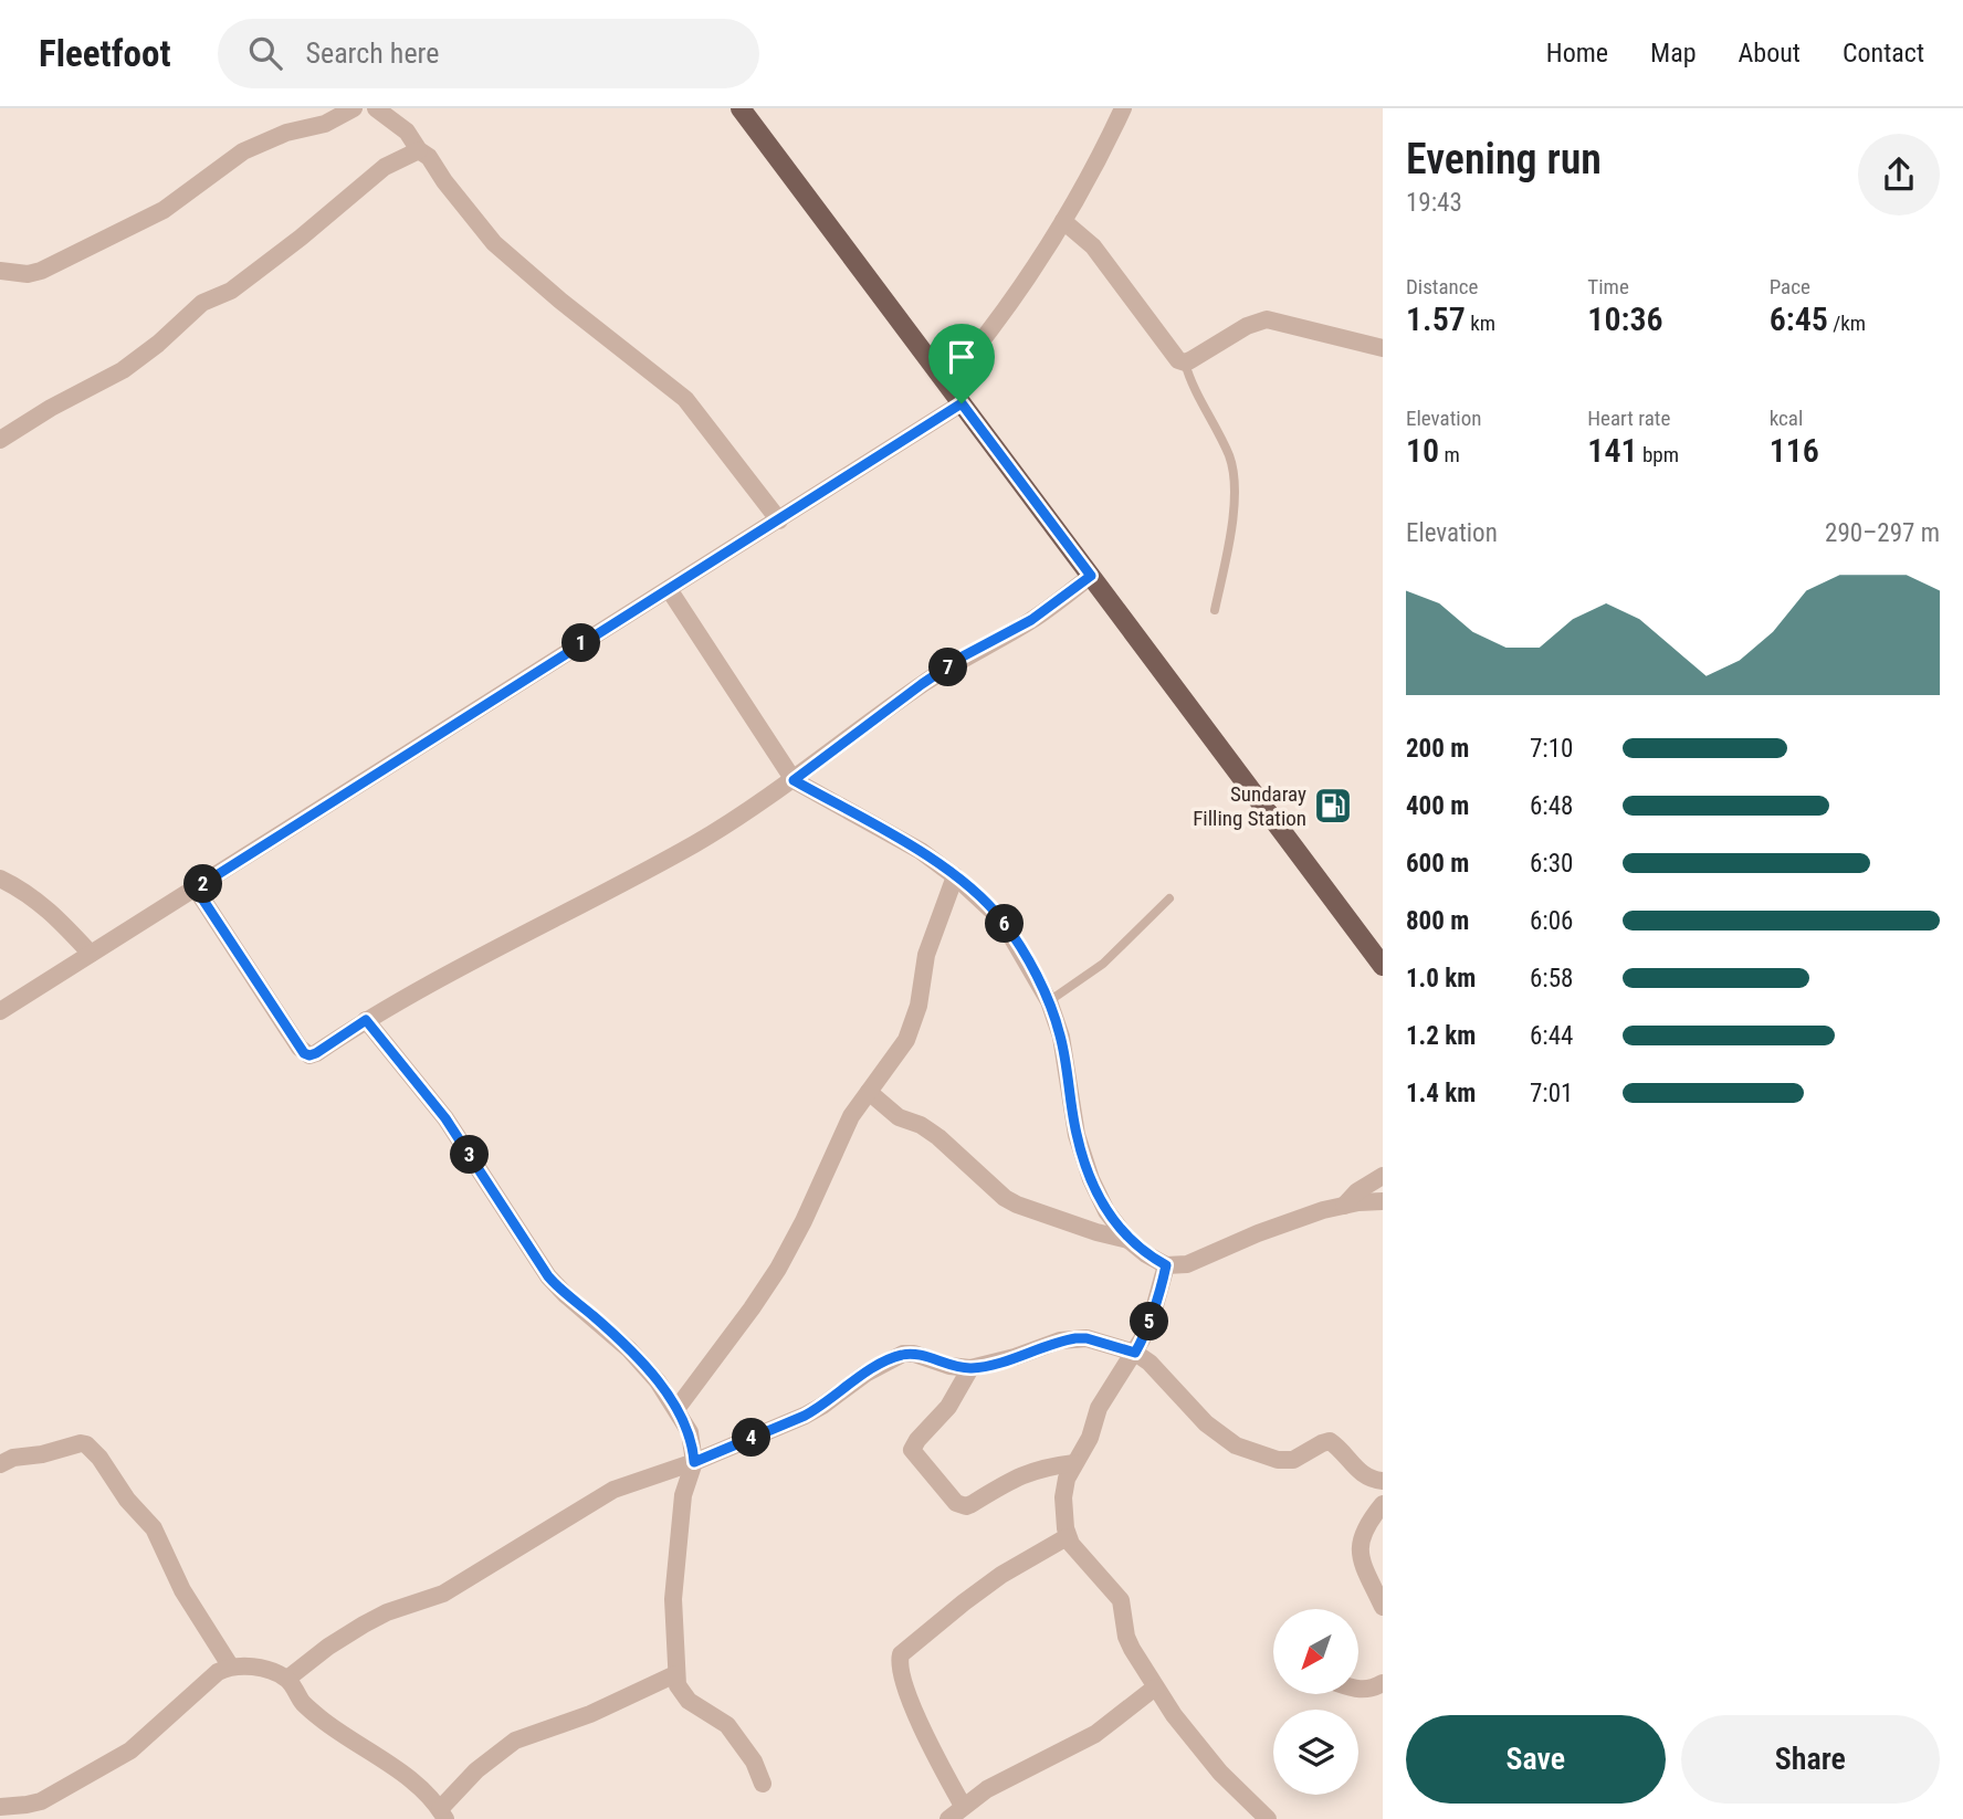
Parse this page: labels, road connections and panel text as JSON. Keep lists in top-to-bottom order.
{
  "places": {
    "fuel station": ["Sundaray Filling Station"]
  },
  "north": "bottom left",
  "page": {
    "header": "Fleetfoot",
    "search": "Search here",
    "nav": [
      "Home",
      "Map",
      "About",
      "Contact"
    ],
    "heading": ["Evening run", "19:43"],
    "stats": [
      ["Distance", "1.57 km"],
      ["Time", "10:36"],
      ["Pace", "6:45 /km"],
      ["Elevation", "10 m"],
      ["Heart rate", "141 bpm"],
      ["kcal", "116"]
    ],
    "chart": ["Elevation", "290–297 m"],
    "pins": [
      "1",
      "7",
      "2",
      "6",
      "3",
      "5",
      "4"
    ],
    "list": [
      {
        "name": "200 m",
        "note": "7:10"
      },
      {
        "name": "400 m",
        "note": "6:48"
      },
      {
        "name": "600 m",
        "note": "6:30"
      },
      {
        "name": "800 m",
        "note": "6:06"
      },
      {
        "name": "1.0 km",
        "note": "6:58"
      },
      {
        "name": "1.2 km",
        "note": "6:44"
      },
      {
        "name": "1.4 km",
        "note": "7:01"
      }
    ],
    "buttons": ["Save", "Share"]
  }
}
